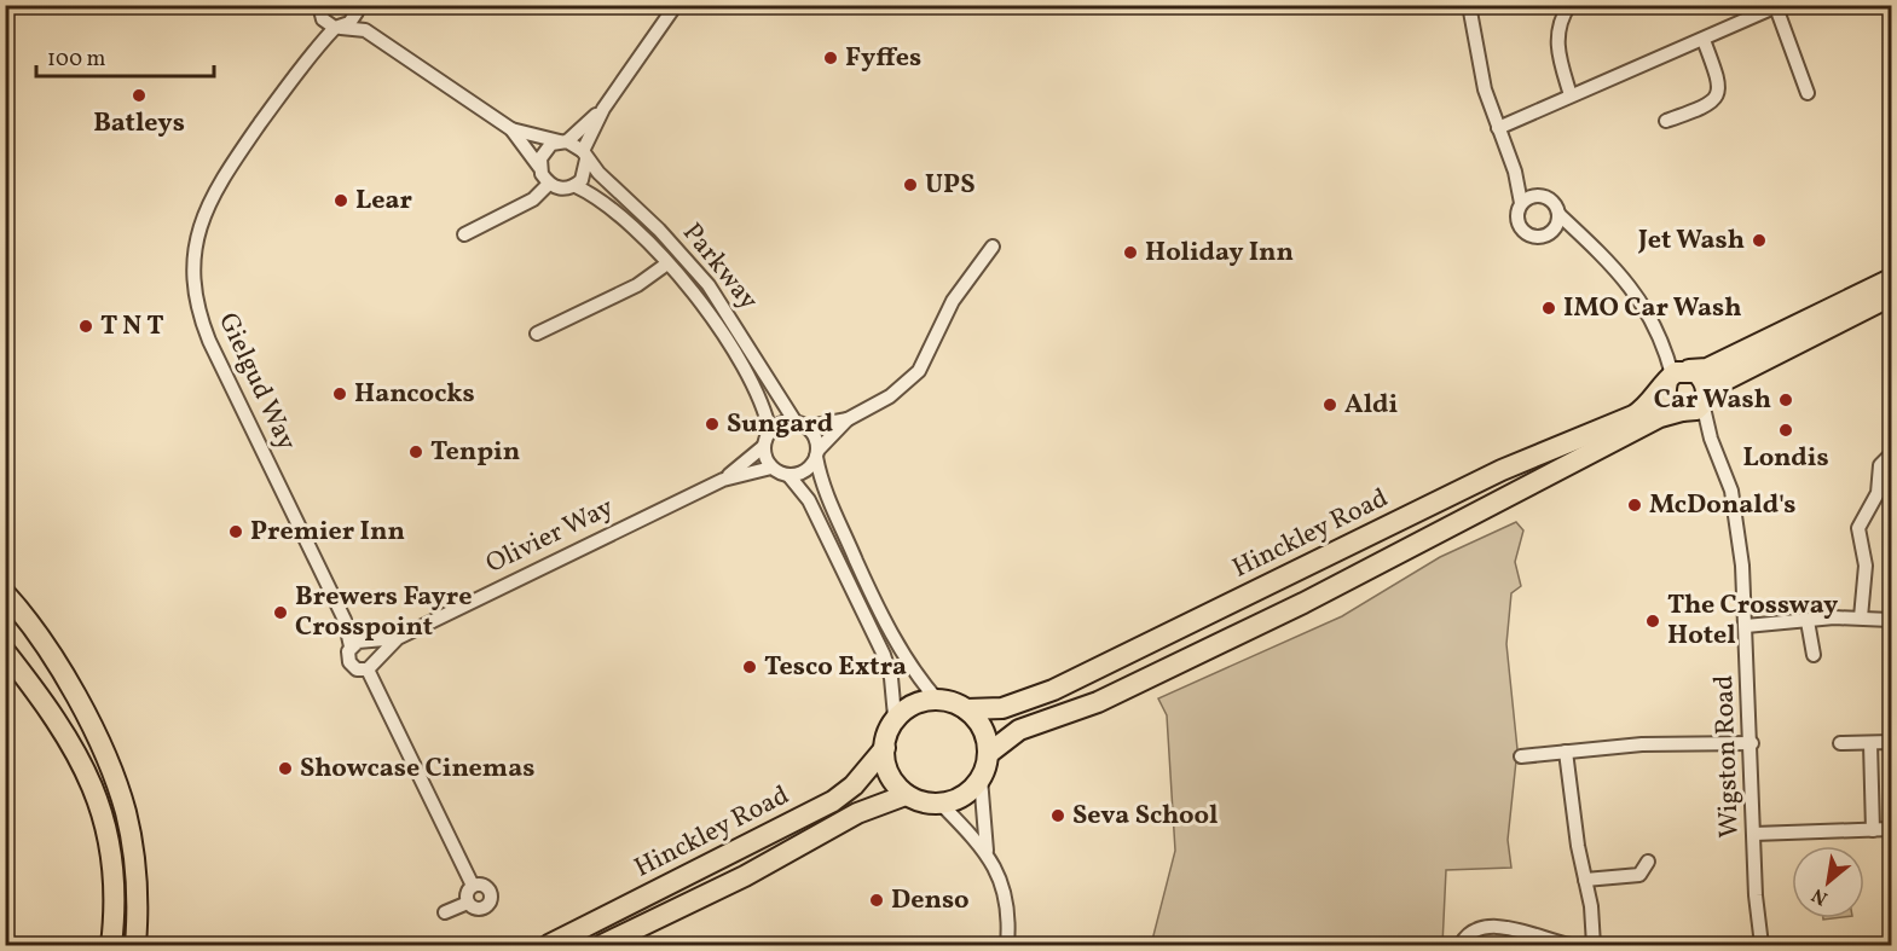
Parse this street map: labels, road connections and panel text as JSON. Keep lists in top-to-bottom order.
{
  "streets": {
    "highway": ["Hinckley Road"],
    "street": [
      "Parkway",
      "Gielgud Way",
      "Olivier Way",
      "Wigston Road"
    ]
  },
  "crossings": [
    ["Parkway", "Olivier Way"],
    ["Gielgud Way", "Olivier Way"],
    ["Hinckley Road", "Wigston Road"]
  ],
  "places": [
    "Fyffes",
    "Batleys",
    "UPS",
    "Lear",
    "Jet Wash",
    "Holiday Inn",
    "IMO Car Wash",
    "T N T",
    "Hancocks",
    "Car Wash",
    "Aldi",
    "Sungard",
    "Londis",
    "Tenpin",
    "McDonald's",
    "Premier Inn",
    "Brewers Fayre Crosspoint",
    "The Crossway Hotel",
    "Tesco Extra",
    "Showcase Cinemas",
    "Seva School",
    "Denso"
  ],
  "scale_bar": "100 m",
  "north": "bottom left"
}
